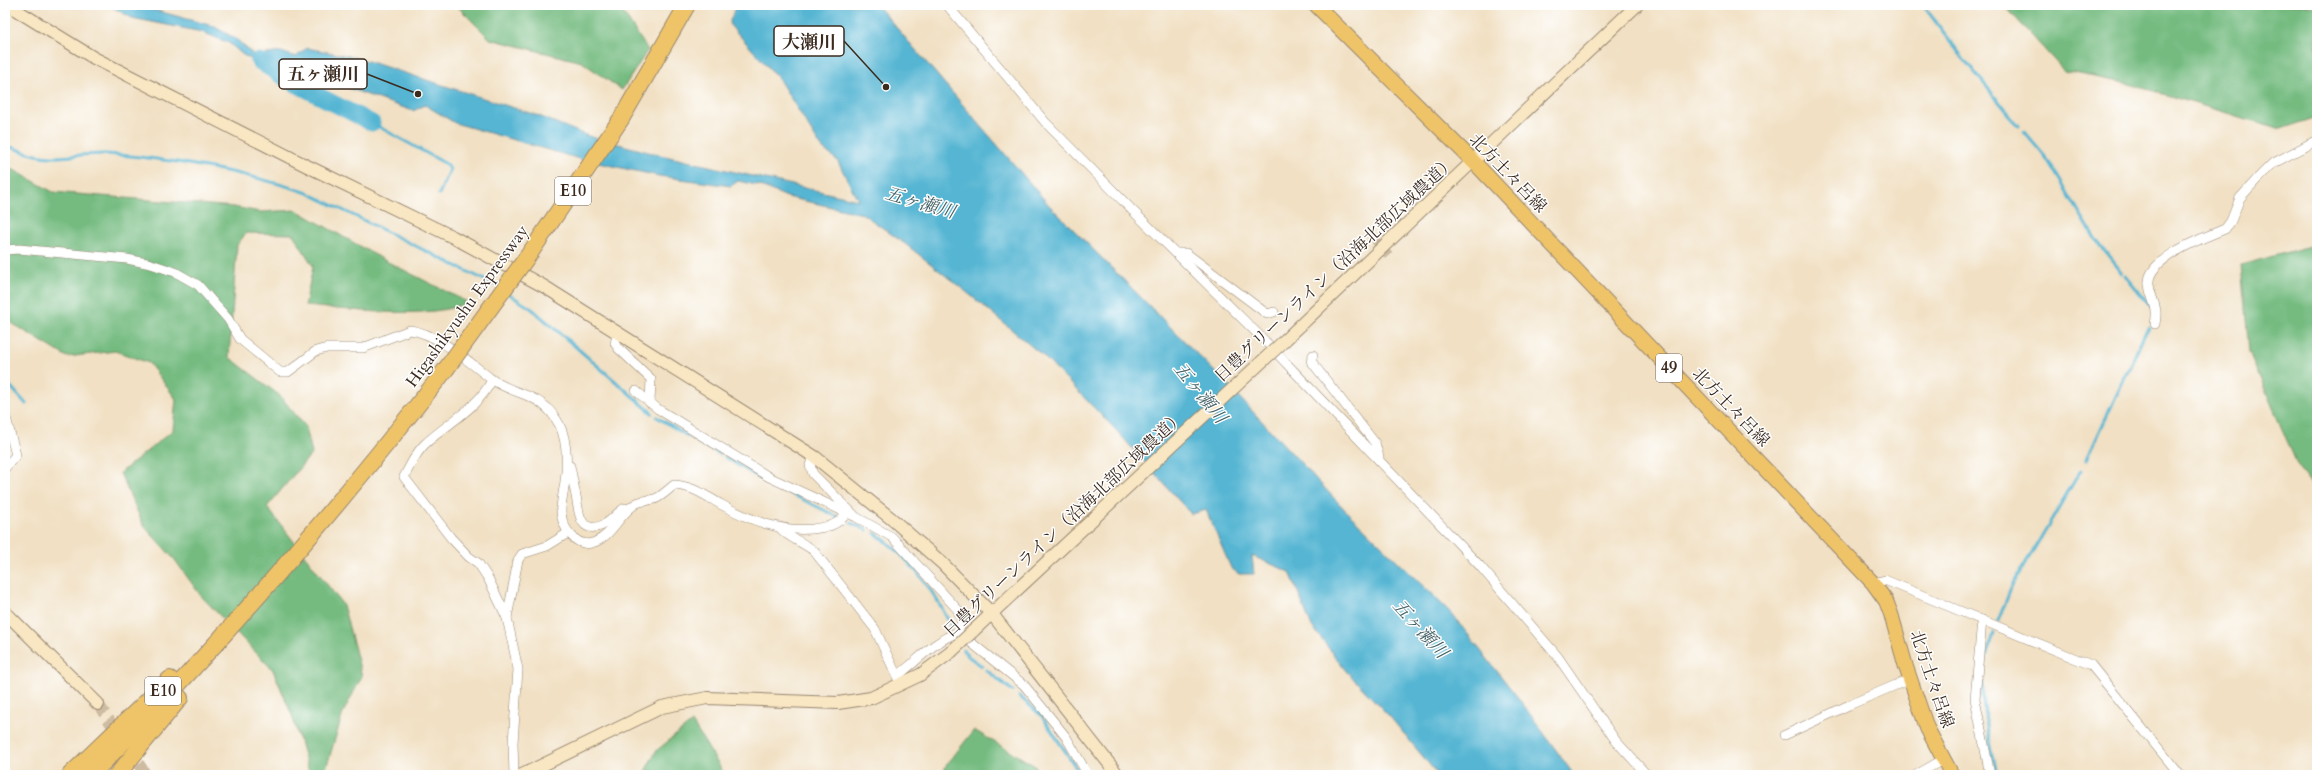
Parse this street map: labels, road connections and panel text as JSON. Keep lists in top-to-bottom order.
{
  "streets": {
    "highway": ["E10", "Higashikyushu Expressway"],
    "main road": ["北方土々呂線", "49"],
    "street": ["日豊グリーンライン（沿海北部広域農道）"]
  },
  "crossings": [
    ["北方土々呂線", "日豊グリーンライン（沿海北部広域農道）"]
  ],
  "water": ["五ヶ瀬川"],
  "places": ["大瀬川", "五ヶ瀬川"]
}
